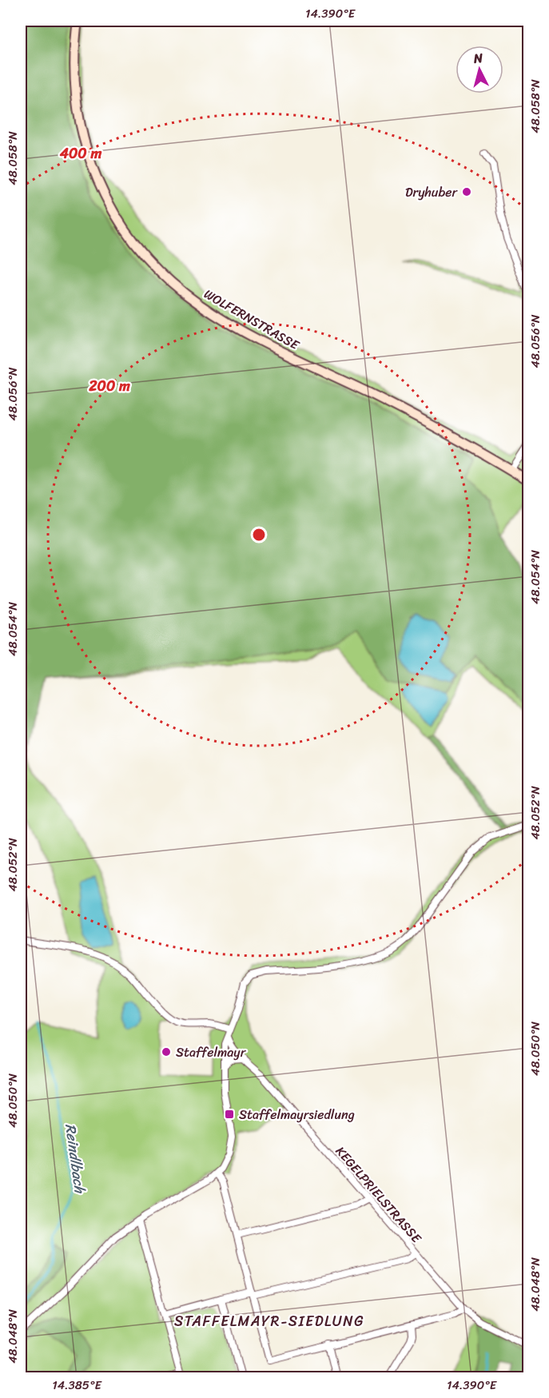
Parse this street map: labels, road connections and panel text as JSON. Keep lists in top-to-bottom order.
{
  "streets": {
    "main road": ["WOLFERNSTRASSE"],
    "street": ["KEGELPRIELSTRASSE"]
  },
  "districts": ["STAFFELMAYR-SIEDLUNG"],
  "water": ["Reindlbach"],
  "places": {
    "other": ["Dryhuber", "Staffelmayr"],
    "transit": ["Staffelmayrsiedlung"]
  },
  "north": "top",
  "coordinates": [
    "14.390°E",
    "48.058°N",
    "48.056°N",
    "48.054°N",
    "48.052°N",
    "48.050°N",
    "48.048°N",
    "14.385°E"
  ],
  "rings": ["400 m", "200 m"]
}
